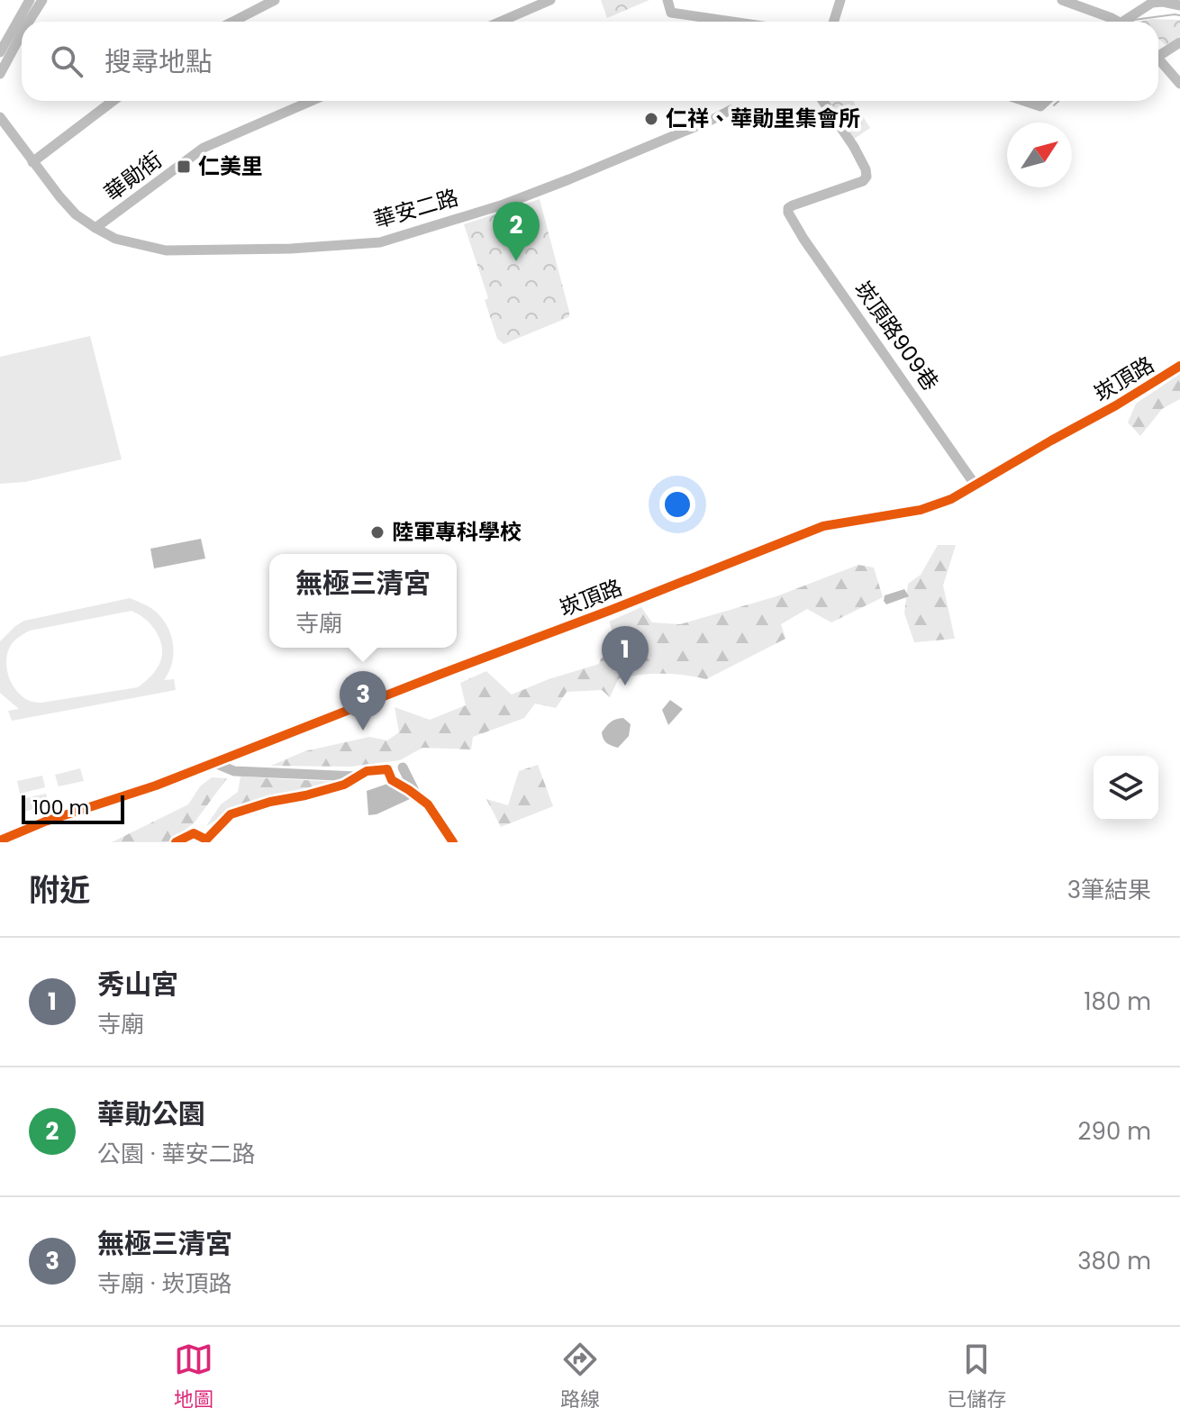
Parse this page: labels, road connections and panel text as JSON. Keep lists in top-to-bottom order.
{
  "streets": {
    "street": [
      "華勛街",
      "華安二路",
      "崁頂路909巷",
      "崁頂路"
    ]
  },
  "crossings": [
    ["華勛街", "華安二路"],
    ["崁頂路909巷", "崁頂路"]
  ],
  "places": {
    "other": ["仁祥、華勛里集會所", "陸軍專科學校"],
    "transit": ["仁美里"]
  },
  "scale_bar": "100 m",
  "north": "top right",
  "page": {
    "search": "搜尋地點",
    "pins": ["2", "1", "3"],
    "popup": ["無極三清宮", "寺廟"],
    "scale": "100 m",
    "heading": ["附近", "3筆結果"],
    "list": [
      {
        "mark": "1",
        "name": "秀山宮",
        "note": "寺廟",
        "value": "180 m"
      },
      {
        "mark": "2",
        "name": "華勛公園",
        "note": "公園 · 華安二路",
        "value": "290 m"
      },
      {
        "mark": "3",
        "name": "無極三清宮",
        "note": "寺廟 · 崁頂路",
        "value": "380 m"
      }
    ],
    "nav": ["地圖", "路線", "已儲存"]
  }
}
